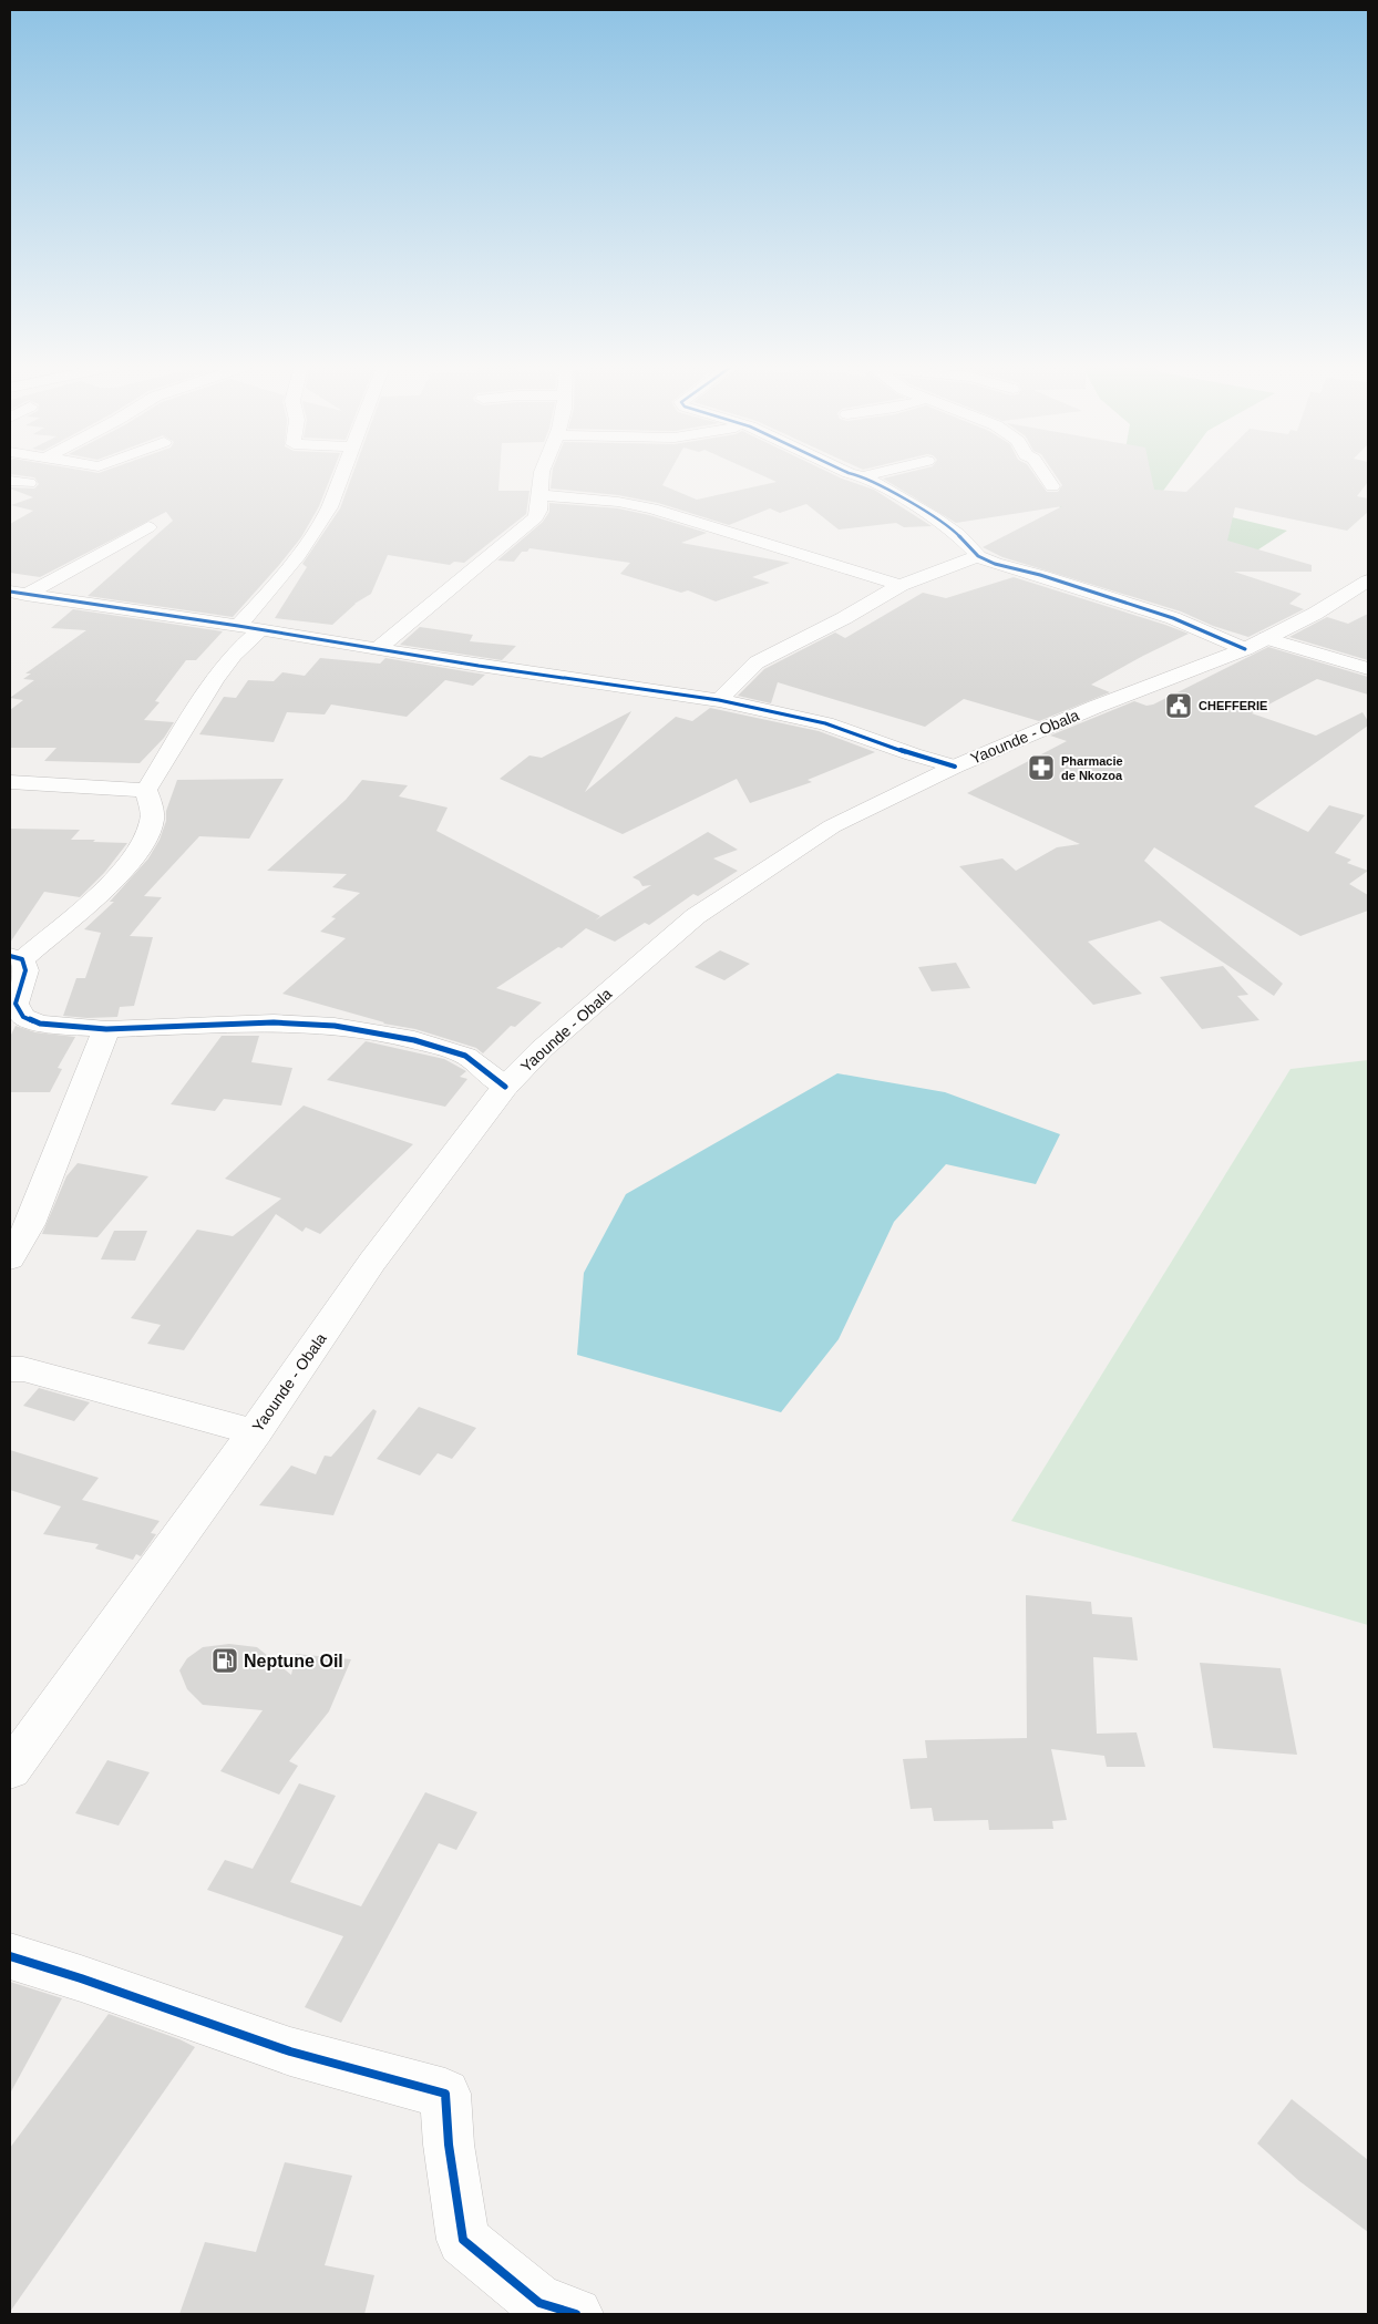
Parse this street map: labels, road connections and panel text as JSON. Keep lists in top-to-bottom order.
{
  "streets": {
    "main road": ["Yaounde - Obala"]
  },
  "places": {
    "public building": ["CHEFFERIE"],
    "pharmacy": ["Pharmacie de Nkozoa"],
    "fuel station": ["Neptune Oil"]
  }
}
